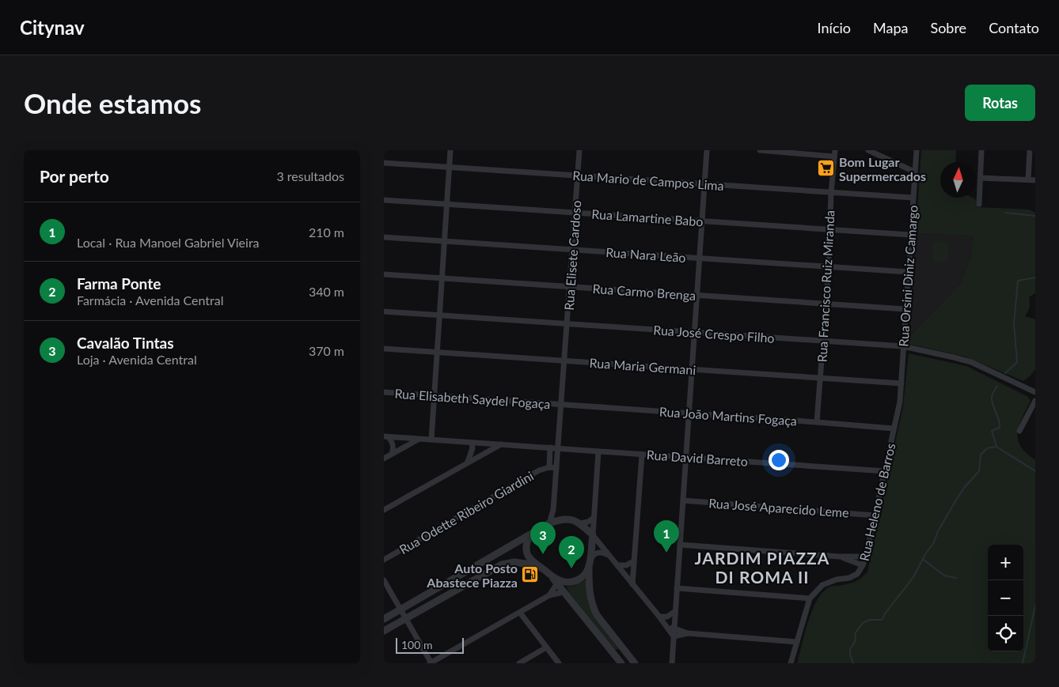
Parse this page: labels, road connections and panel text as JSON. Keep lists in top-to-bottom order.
{
  "streets": {
    "street": [
      "Rua Mario de Campos Lima",
      "Rua Lamartine Babo",
      "Rua Nara Leão",
      "Rua Elisete Cardoso",
      "Rua Orsini Diniz Camargo",
      "Rua Francisco Ruiz Miranda",
      "Rua Carmo Brenga",
      "Rua José Crespo Filho",
      "Rua Maria Germani",
      "Rua Elisabeth Saydel Fogaça",
      "Rua João Martins Fogaça",
      "Rua David Barreto",
      "Rua Heleno de Barros",
      "Rua José Aparecido Leme",
      "Rua Odette Ribeiro Giardini"
    ]
  },
  "crossings": [
    ["Rua Mario de Campos Lima", "Rua Elisete Cardoso"],
    ["Rua Mario de Campos Lima", "Rua Orsini Diniz Camargo"],
    ["Rua Mario de Campos Lima", "Rua Francisco Ruiz Miranda"],
    ["Rua Lamartine Babo", "Rua Elisete Cardoso"],
    ["Rua Lamartine Babo", "Rua Orsini Diniz Camargo"],
    ["Rua Lamartine Babo", "Rua Francisco Ruiz Miranda"],
    ["Rua Nara Leão", "Rua Elisete Cardoso"],
    ["Rua Nara Leão", "Rua Orsini Diniz Camargo"],
    ["Rua Nara Leão", "Rua Francisco Ruiz Miranda"],
    ["Rua Elisete Cardoso", "Rua Carmo Brenga"],
    ["Rua Elisete Cardoso", "Rua José Crespo Filho"],
    ["Rua Elisete Cardoso", "Rua Maria Germani"],
    ["Rua Elisete Cardoso", "Rua Elisabeth Saydel Fogaça"],
    ["Rua Elisete Cardoso", "Rua João Martins Fogaça"],
    ["Rua Elisete Cardoso", "Rua David Barreto"],
    ["Rua Elisete Cardoso", "Rua Odette Ribeiro Giardini"],
    ["Rua Orsini Diniz Camargo", "Rua Carmo Brenga"],
    ["Rua Orsini Diniz Camargo", "Rua José Crespo Filho"],
    ["Rua Orsini Diniz Camargo", "Rua Maria Germani"],
    ["Rua Orsini Diniz Camargo", "Rua Heleno de Barros"],
    ["Rua Francisco Ruiz Miranda", "Rua Carmo Brenga"],
    ["Rua Francisco Ruiz Miranda", "Rua José Crespo Filho"],
    ["Rua Francisco Ruiz Miranda", "Rua Maria Germani"],
    ["Rua Francisco Ruiz Miranda", "Rua João Martins Fogaça"],
    ["Rua Elisabeth Saydel Fogaça", "Rua João Martins Fogaça"],
    ["Rua João Martins Fogaça", "Rua Heleno de Barros"],
    ["Rua David Barreto", "Rua Heleno de Barros"],
    ["Rua David Barreto", "Rua Odette Ribeiro Giardini"],
    ["Rua Heleno de Barros", "Rua José Aparecido Leme"]
  ],
  "districts": ["JARDIM PIAZZA DI ROMA II"],
  "places": {
    "supermarket": ["Bom Lugar Supermercados"],
    "fuel station": ["Auto Posto Abastece Piazza"]
  },
  "scale_bar": "100 m",
  "north": "top",
  "page": {
    "header": "Citynav",
    "nav": [
      "Início",
      "Mapa",
      "Sobre",
      "Contato"
    ],
    "buttons": "Rotas",
    "title": "Onde estamos",
    "heading": ["Por perto", "3 resultados"],
    "list": [
      {
        "mark": "1",
        "name": "ㅤ",
        "note": "Local · Rua Manoel Gabriel Vieira",
        "value": "210 m"
      },
      {
        "mark": "2",
        "name": "Farma Ponte",
        "note": "Farmácia · Avenida Central",
        "value": "340 m"
      },
      {
        "mark": "3",
        "name": "Cavalão Tintas",
        "note": "Loja · Avenida Central",
        "value": "370 m"
      }
    ],
    "pins": ["1", "3", "2"],
    "map_buttons": ["+", "−"],
    "scale": "100 m"
  }
}
